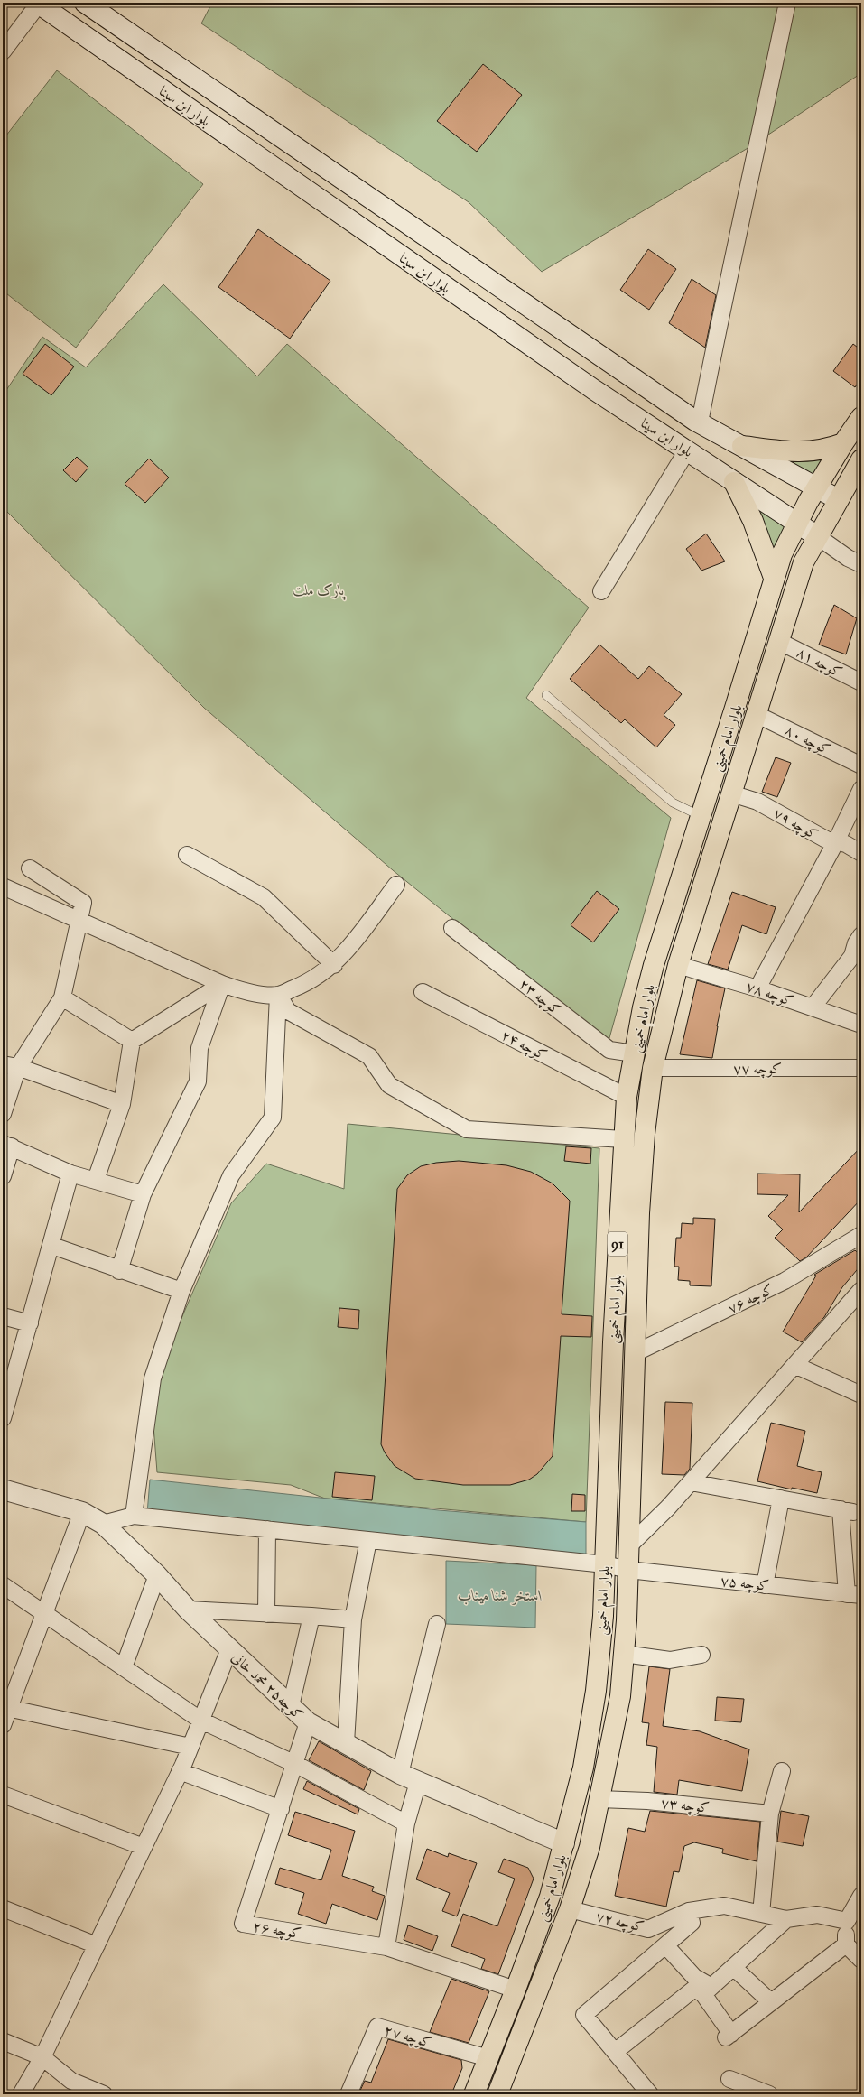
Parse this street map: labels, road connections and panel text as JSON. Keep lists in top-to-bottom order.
{
  "streets": {
    "main road": [
      "بلوار ابن سینا",
      "بلوار امام خمینی",
      "91",
      "کوچه۲۵ محمد خانی"
    ],
    "street": [
      "کوچه ۸۱",
      "کوچه ۸۰",
      "کوچه ۷۹",
      "کوچه ۷۸",
      "کوچه ۲۳",
      "کوچه ۲۴",
      "کوچه ۷۷",
      "کوچه ۷۶",
      "کوچه ۷۵",
      "کوچه ۷۳",
      "کوچه ۷۲",
      "کوچه ۲۶",
      "کوچه ۲۷"
    ]
  },
  "crossings": [
    ["بلوار ابن سینا", "بلوار امام خمینی"],
    ["کوچه ۸۱", "بلوار امام خمینی"],
    ["بلوار امام خمینی", "کوچه ۸۰"],
    ["بلوار امام خمینی", "کوچه ۷۹"],
    ["بلوار امام خمینی", "کوچه ۷۸"],
    ["بلوار امام خمینی", "کوچه ۲۳"],
    ["بلوار امام خمینی", "کوچه ۲۴"],
    ["بلوار امام خمینی", "کوچه ۷۷"],
    ["بلوار امام خمینی", "کوچه ۷۶"],
    ["بلوار امام خمینی", "کوچه ۷۵"],
    ["بلوار امام خمینی", "کوچه۲۵ محمد خانی"],
    ["بلوار امام خمینی", "کوچه ۷۳"],
    ["بلوار امام خمینی", "کوچه ۷۲"],
    ["بلوار امام خمینی", "کوچه ۲۶"],
    ["بلوار امام خمینی", "کوچه ۲۷"],
    ["کوچه۲۵ محمد خانی", "کوچه ۲۶"]
  ],
  "water": ["استخر شنا میناب"],
  "parks": ["پارک ملت"]
}
